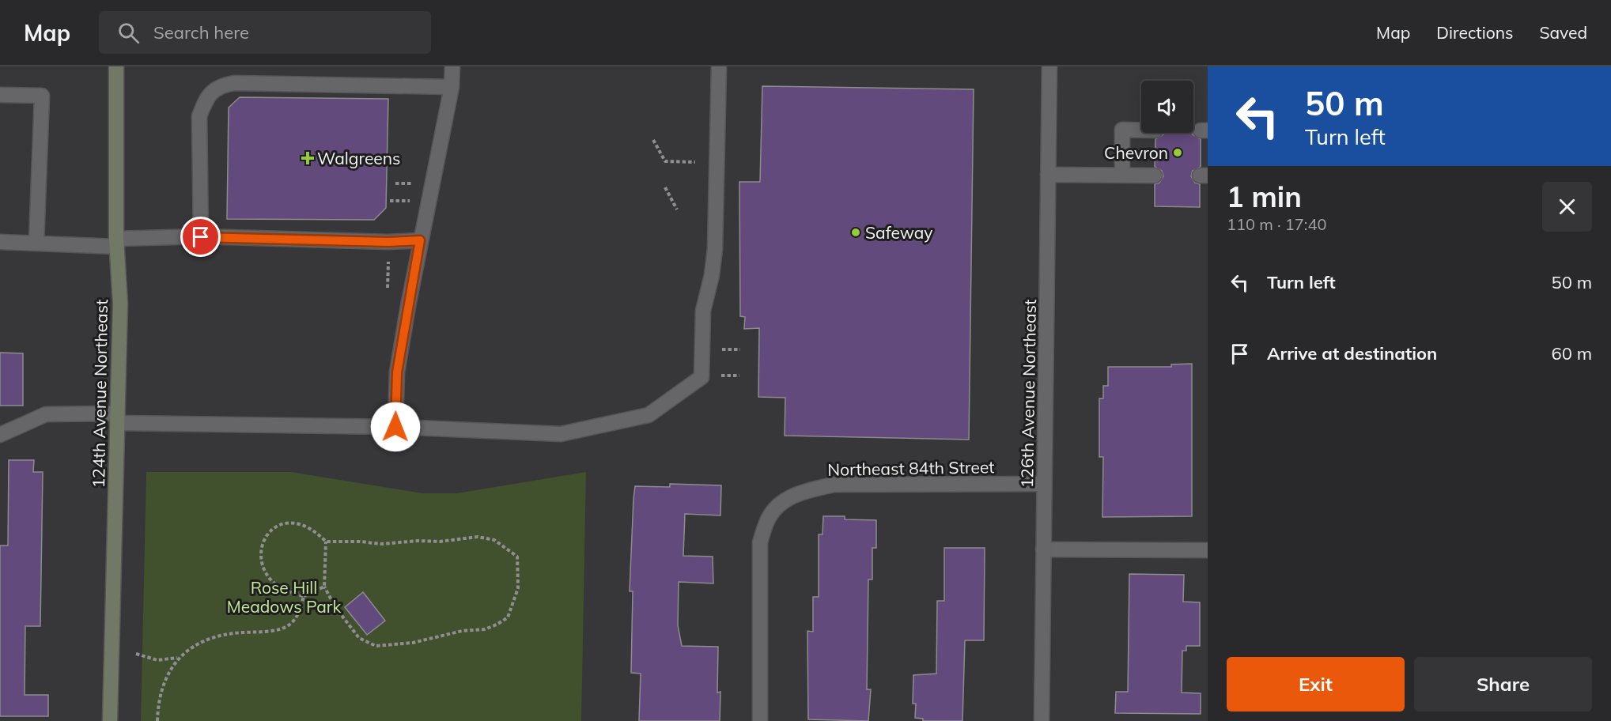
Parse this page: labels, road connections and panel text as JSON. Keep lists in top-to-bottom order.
{
  "streets": {
    "main road": ["124th Avenue Northeast"],
    "street": ["126th Avenue Northeast", "Northeast 84th Street"]
  },
  "crossings": [
    ["126th Avenue Northeast", "Northeast 84th Street"]
  ],
  "parks": ["Rose Hill Meadows Park"],
  "places": {
    "other": ["Chevron", "Safeway"],
    "health": ["Walgreens"]
  },
  "page": {
    "header": "Map",
    "search": "Search here",
    "nav": ["Map", "Directions", "Saved"],
    "turn": ["50 m", "Turn left"],
    "heading": ["1 min", "110 m · 17:40"],
    "list": [
      {
        "name": "Turn left",
        "value": "50 m"
      },
      {
        "name": "Arrive at destination",
        "value": "60 m"
      }
    ],
    "buttons": ["Exit", "Share"]
  }
}
